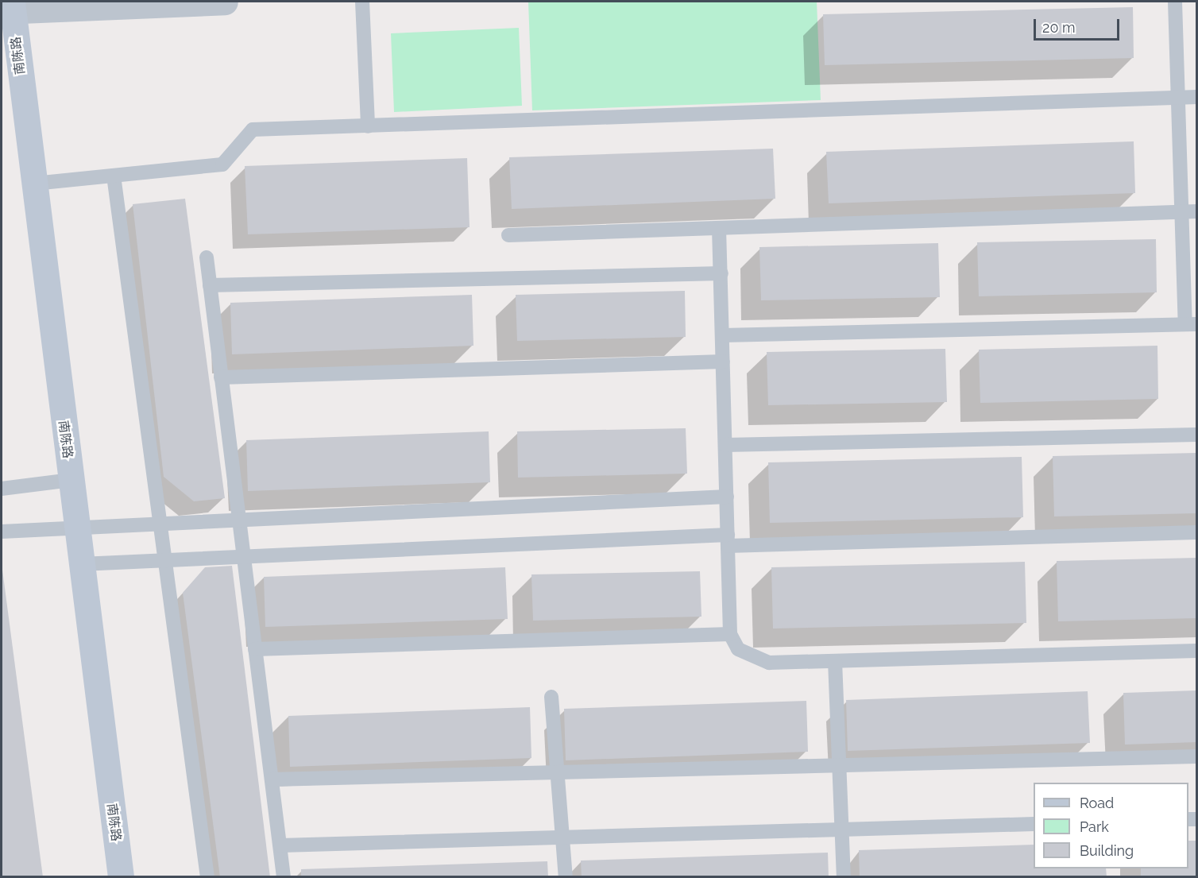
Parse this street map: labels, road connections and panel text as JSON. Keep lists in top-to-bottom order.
{
  "streets": {
    "street": ["南陈路"]
  },
  "legend": ["Road", "Park", "Building"],
  "scale_bar": "20 m"
}
